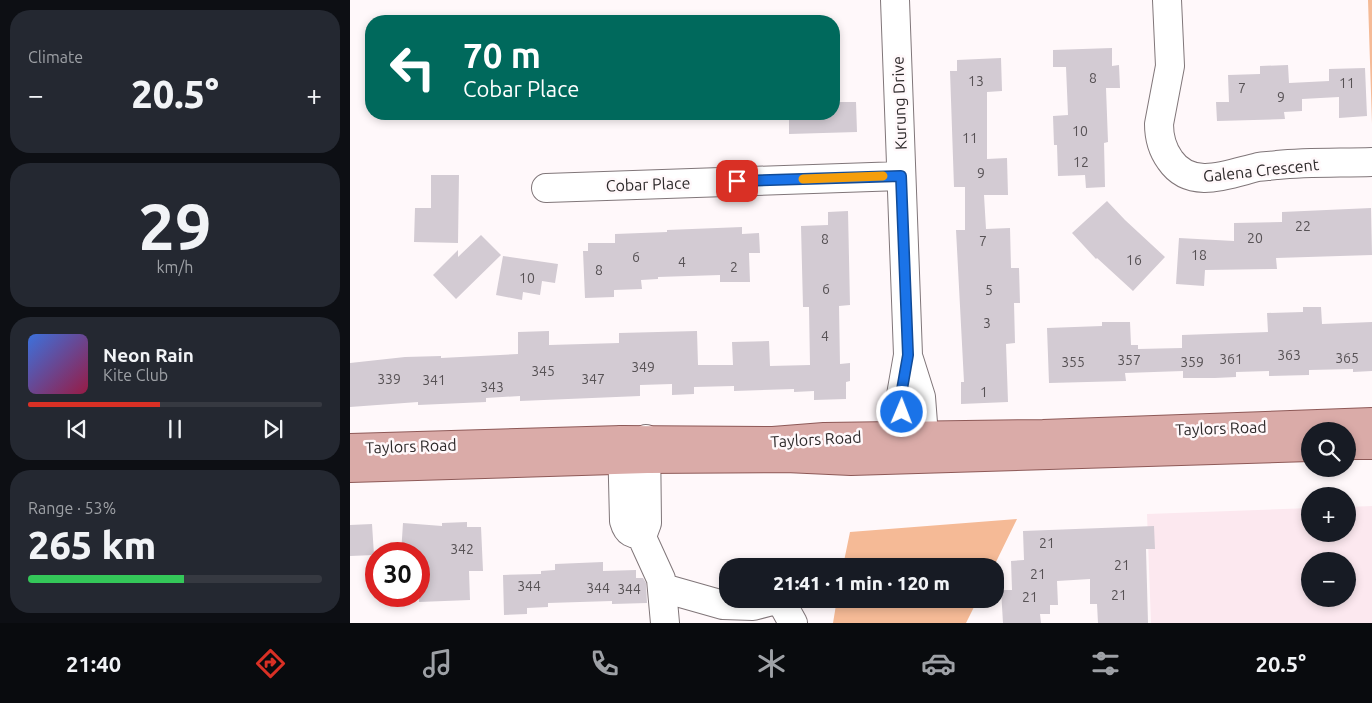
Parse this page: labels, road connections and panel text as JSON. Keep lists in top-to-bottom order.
{
  "streets": {
    "main road": ["Taylors Road"],
    "street": ["Kurung Drive", "Galena Crescent", "Cobar Place"]
  },
  "crossings": [
    ["Kurung Drive", "Cobar Place"],
    ["Kurung Drive", "Taylors Road"]
  ],
  "house_numbers": [
    "8",
    "13",
    "11",
    "7",
    "9",
    "10",
    "11",
    "12",
    "9",
    "22",
    "20",
    "8",
    "7",
    "18",
    "6",
    "16",
    "4",
    "2",
    "8",
    "10",
    "6",
    "5",
    "3",
    "4",
    "363",
    "365",
    "361",
    "357",
    "355",
    "359",
    "349",
    "345",
    "339",
    "347",
    "341",
    "343",
    "1",
    "21",
    "342",
    "21",
    "21",
    "344",
    "344",
    "344",
    "21",
    "21"
  ],
  "page": {
    "tile": [
      "Climate",
      ["29", "km/h"],
      ["Range · 53%", "265 km"]
    ],
    "turn": ["70 m", "Cobar Place"],
    "heat": ["−", "20.5°", "+"],
    "song": ["Neon Rain", "Kite Club"],
    "map_buttons": ["+", "−"],
    "limit": "30",
    "trip": "21:41 · 1 min · 120 m",
    "tabs": ["21:40", "20.5°"]
  }
}
